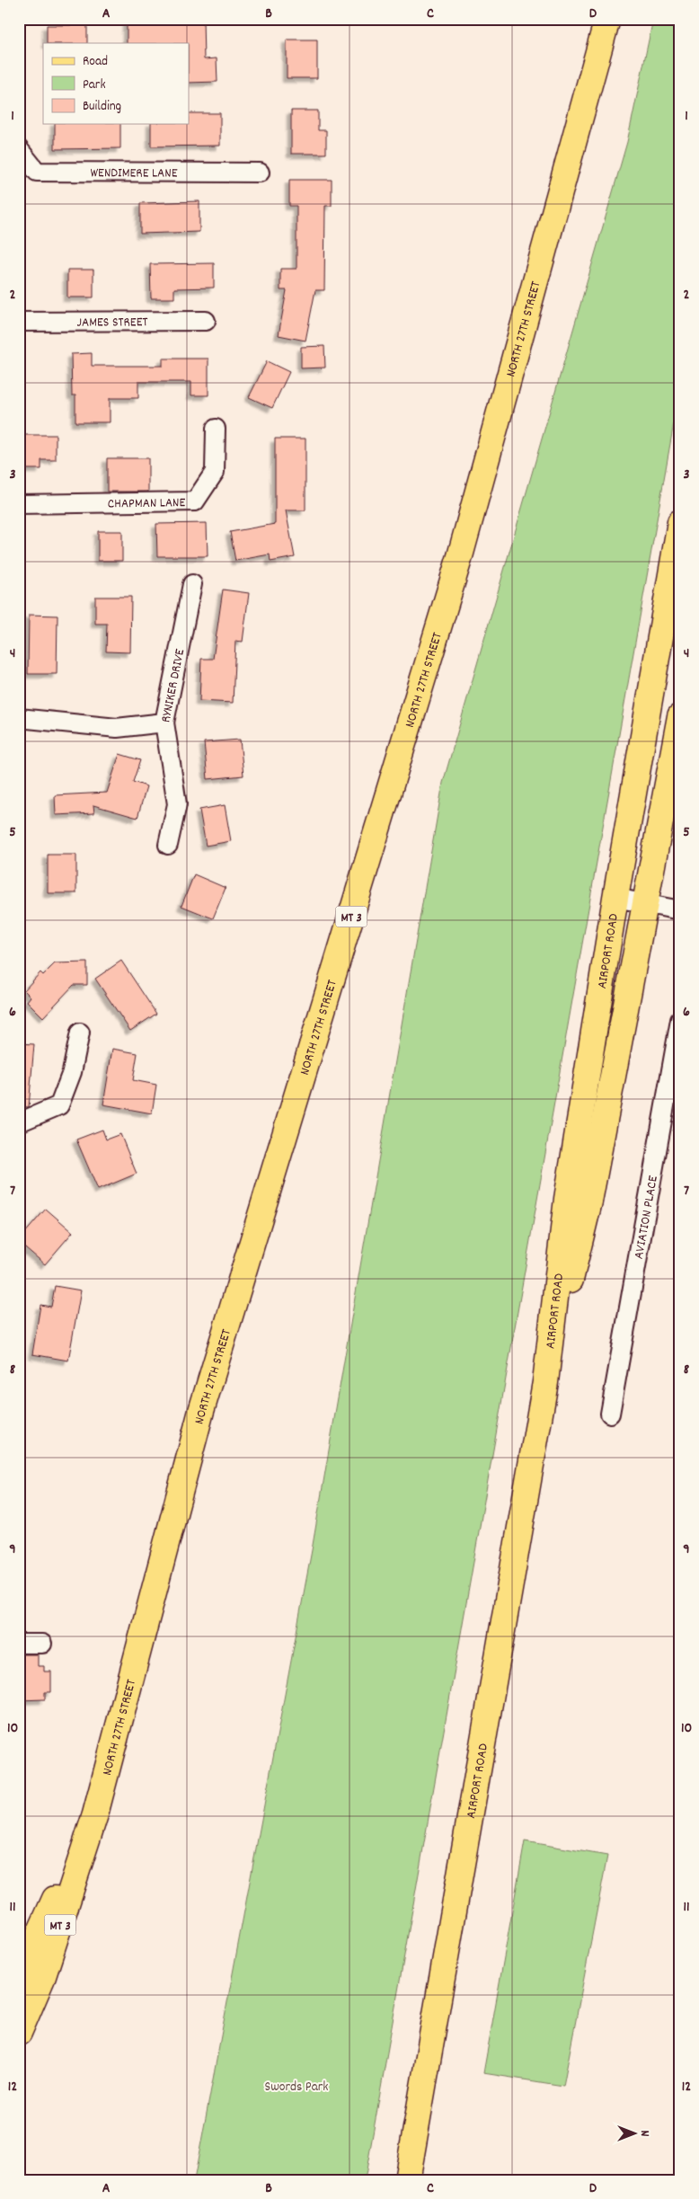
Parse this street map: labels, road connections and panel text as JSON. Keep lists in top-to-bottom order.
{
  "streets": {
    "main road": ["NORTH 27TH STREET", "MT 3", "AIRPORT ROAD"],
    "street": [
      "WENDIMERE LANE",
      "JAMES STREET",
      "CHAPMAN LANE",
      "RYNIKER DRIVE",
      "AVIATION PLACE"
    ]
  },
  "parks": ["Swords Park"],
  "legend": ["Road", "Park", "Building"],
  "north": "right",
  "grid": {
    "columns": [
      "A",
      "B",
      "C",
      "D"
    ],
    "rows": [
      "1",
      "2",
      "3",
      "4",
      "5",
      "6",
      "7",
      "8",
      "9",
      "10",
      "11",
      "12"
    ]
  }
}
